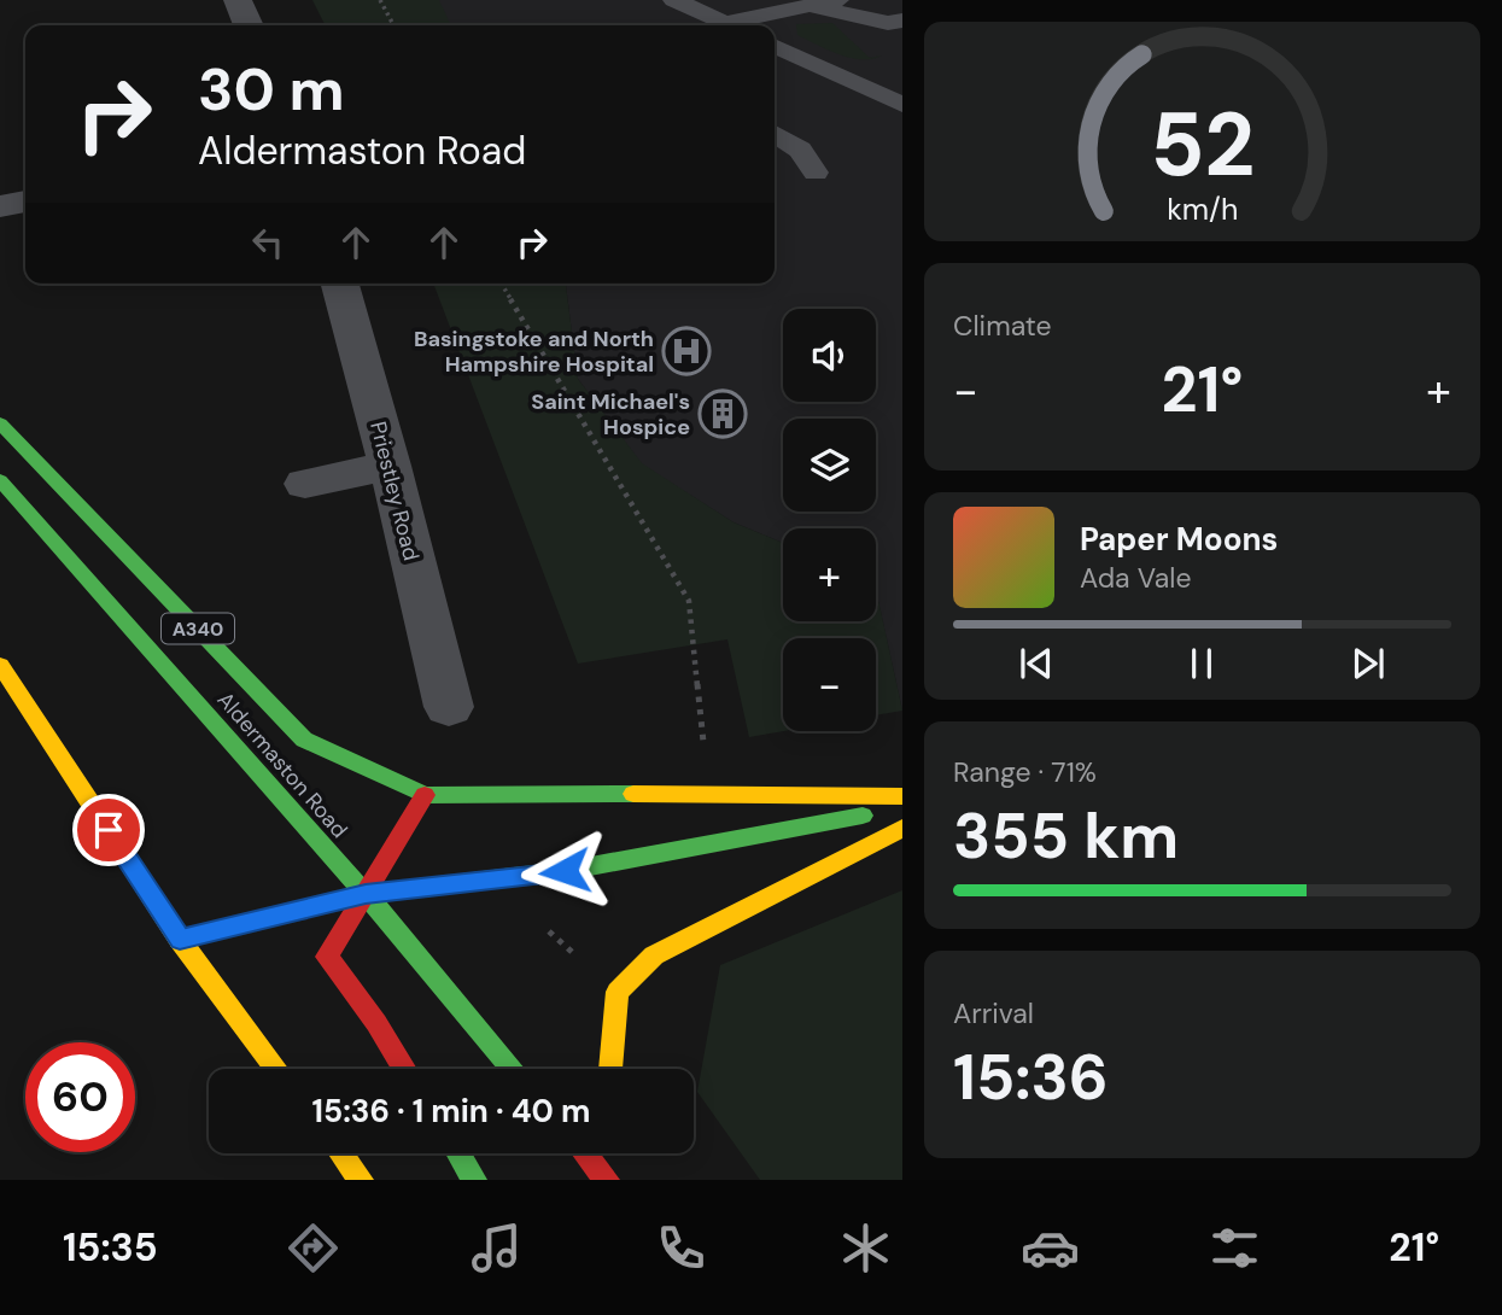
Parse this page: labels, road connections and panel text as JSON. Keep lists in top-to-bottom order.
{
  "streets": {
    "main road": ["A340", "Aldermaston Road"],
    "street": ["Priestley Road"]
  },
  "places": {
    "hospital": ["Basingstoke and North Hampshire Hospital"],
    "building": ["Saint Michael's Hospice"]
  },
  "page": {
    "turn": ["30 m", "Aldermaston Road"],
    "tile": [
      "Climate",
      ["Range · 71%", "355 km"],
      ["Arrival", "15:36"]
    ],
    "map_buttons": ["+", "−"],
    "heat": ["−", "21°", "+"],
    "song": ["Paper Moons", "Ada Vale"],
    "limit": "60",
    "trip": "15:36 · 1 min · 40 m",
    "tabs": ["15:35", "21°"],
    "gauge": ["52", "km/h"]
  }
}
